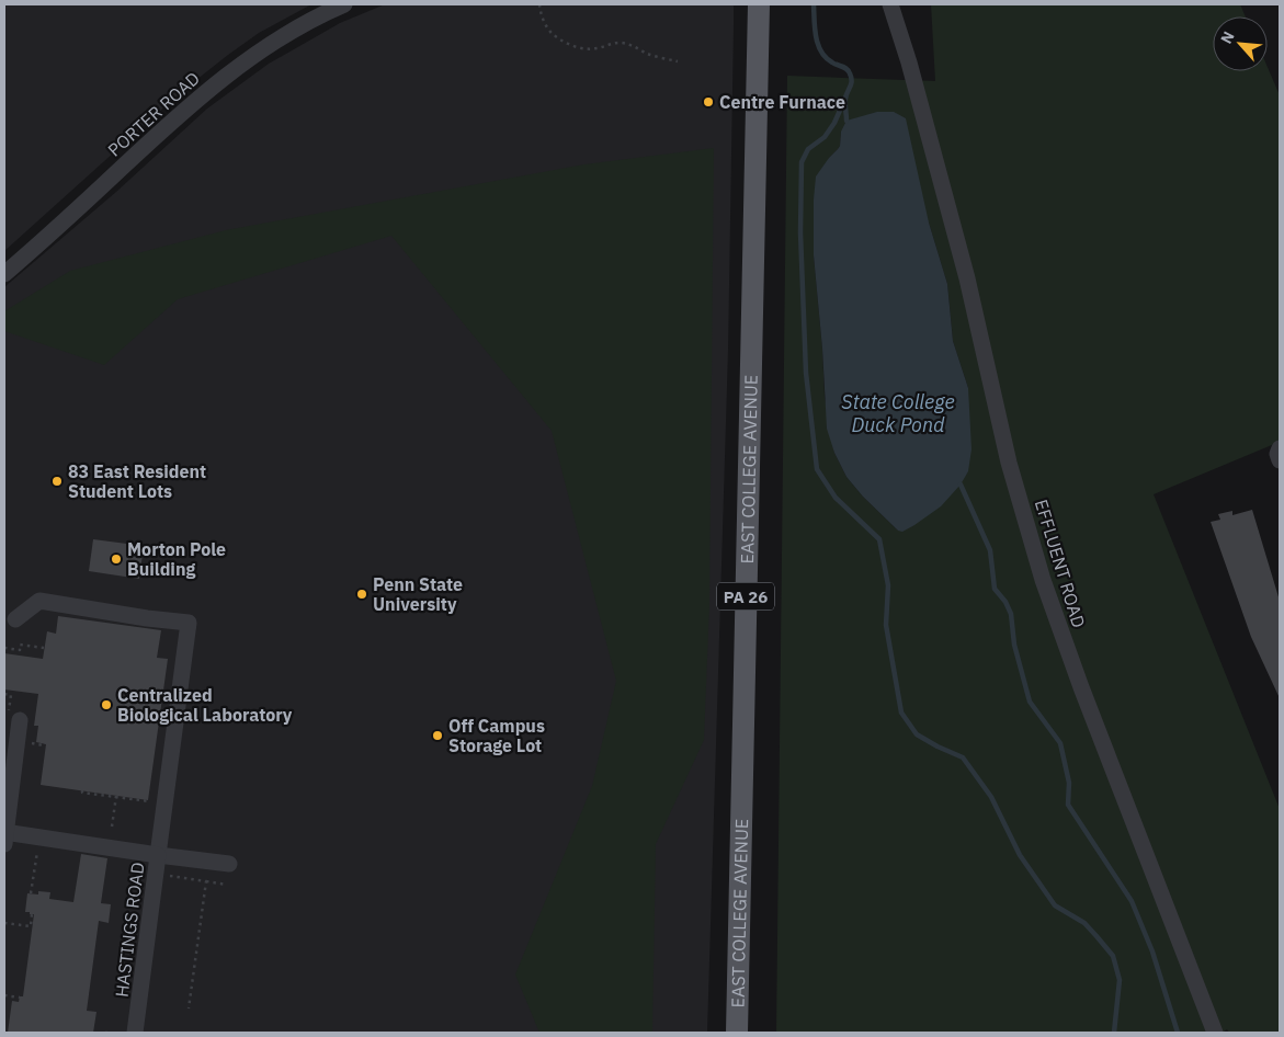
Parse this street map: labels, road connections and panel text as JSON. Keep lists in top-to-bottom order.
{
  "streets": {
    "main road": ["EAST COLLEGE AVENUE", "PA 26"],
    "street": ["PORTER ROAD", "EFFLUENT ROAD", "HASTINGS ROAD"]
  },
  "water": ["State College Duck Pond"],
  "places": [
    "Centre Furnace",
    "83 East Resident Student Lots",
    "Morton Pole Building",
    "Penn State University",
    "Centralized Biological Laboratory",
    "Off Campus Storage Lot"
  ],
  "north": "top left"
}
